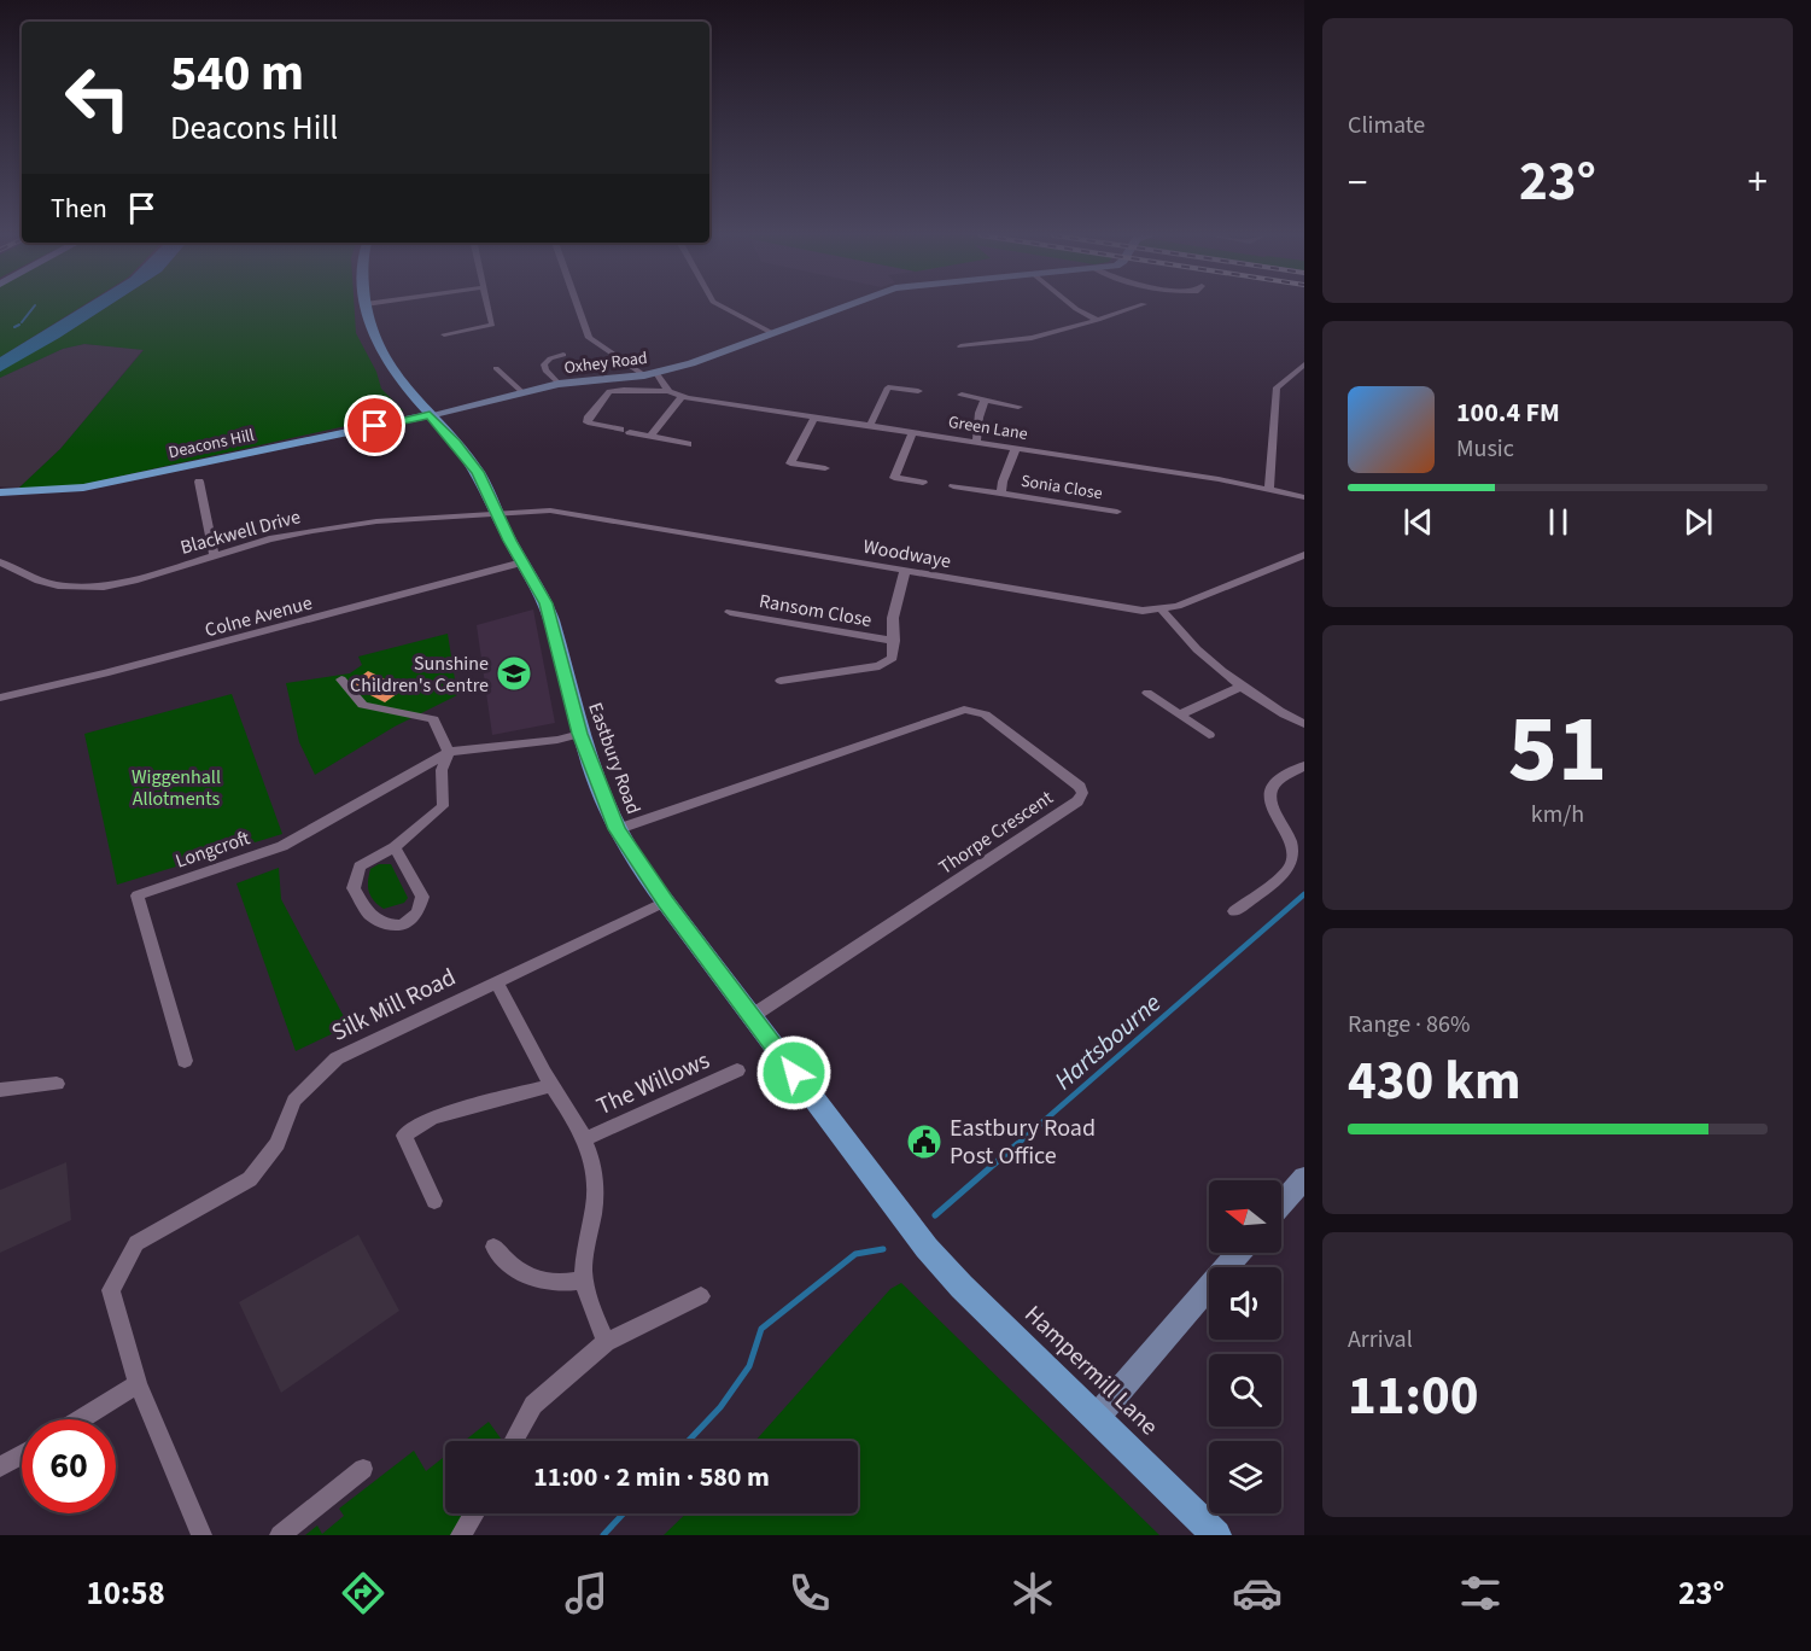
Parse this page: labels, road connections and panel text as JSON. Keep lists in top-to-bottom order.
{
  "streets": {
    "main road": ["Deacons Hill", "Eastbury Road", "Hampermill Lane"],
    "street": [
      "Oxhey Road",
      "Green Lane",
      "Sonia Close",
      "Blackwell Drive",
      "Woodwaye",
      "Ransom Close",
      "Colne Avenue",
      "Thorpe Crescent",
      "Longcroft",
      "Silk Mill Road",
      "The Willows"
    ]
  },
  "crossings": [
    ["Oxhey Road", "Deacons Hill"],
    ["Oxhey Road", "Eastbury Road"],
    ["Green Lane", "Sonia Close"],
    ["Deacons Hill", "Eastbury Road"],
    ["Blackwell Drive", "Woodwaye"],
    ["Blackwell Drive", "Eastbury Road"],
    ["Woodwaye", "Ransom Close"],
    ["Woodwaye", "Eastbury Road"],
    ["Colne Avenue", "Eastbury Road"],
    ["Eastbury Road", "Thorpe Crescent"],
    ["Eastbury Road", "Longcroft"],
    ["Eastbury Road", "Silk Mill Road"],
    ["Eastbury Road", "Hampermill Lane"]
  ],
  "water": ["Hartsbourne"],
  "parks": ["Wiggenhall Allotments"],
  "places": {
    "school or university": ["Sunshine Children's Centre"],
    "public building": ["Eastbury Road Post Office"]
  },
  "north": "left",
  "page": {
    "tile": [
      "Climate",
      ["51", "km/h"],
      ["Range · 86%", "430 km"],
      ["Arrival", "11:00"]
    ],
    "turn": ["540 m", "Deacons Hill"],
    "heat": ["−", "23°", "+"],
    "then": "Then",
    "song": ["100.4 FM", "Music"],
    "limit": "60",
    "trip": "11:00 · 2 min · 580 m",
    "tabs": ["10:58", "23°"]
  }
}
